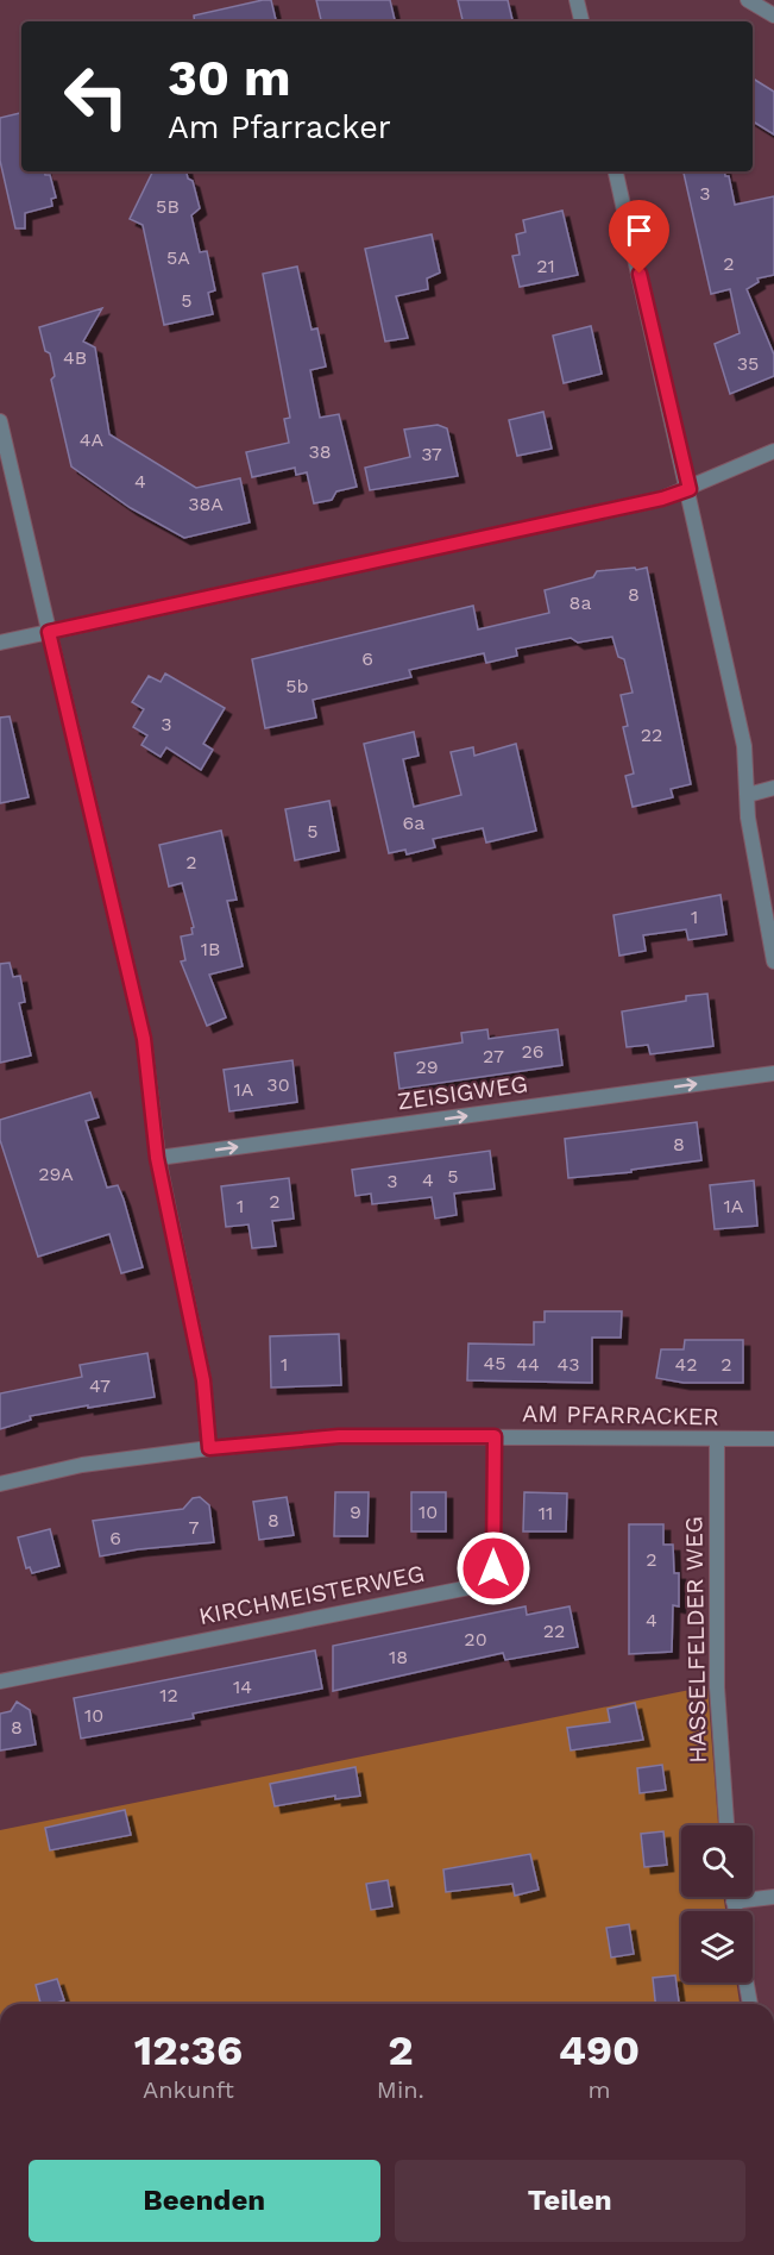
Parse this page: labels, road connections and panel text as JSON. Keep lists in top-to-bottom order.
{
  "streets": {
    "street": [
      "ZEISIGWEG",
      "AM PFARRACKER",
      "KIRCHMEISTERWEG",
      "HASSELFELDER WEG"
    ]
  },
  "crossings": [
    ["AM PFARRACKER", "KIRCHMEISTERWEG"],
    ["AM PFARRACKER", "HASSELFELDER WEG"]
  ],
  "one_way": ["ZEISIGWEG"],
  "house_numbers": [
    "3",
    "5B",
    "5A",
    "2",
    "21",
    "5",
    "4B",
    "35",
    "4A",
    "38",
    "37",
    "4",
    "38A",
    "8",
    "8a",
    "6",
    "5b",
    "3",
    "22",
    "6a",
    "5",
    "2",
    "1",
    "1B",
    "26",
    "27",
    "29",
    "30",
    "1A",
    "8",
    "29A",
    "5",
    "4",
    "3",
    "2",
    "1",
    "1A",
    "45",
    "1",
    "44",
    "43",
    "42",
    "2",
    "47",
    "9",
    "10",
    "11",
    "8",
    "7",
    "6",
    "2",
    "4",
    "22",
    "20",
    "18",
    "14",
    "12",
    "10",
    "8"
  ],
  "page": {
    "turn": ["30 m", "Am Pfarracker"],
    "eta": [
      "12:36",
      "Ankunft",
      "2",
      "Min.",
      "490",
      "m"
    ],
    "buttons": ["Beenden", "Teilen"]
  }
}
